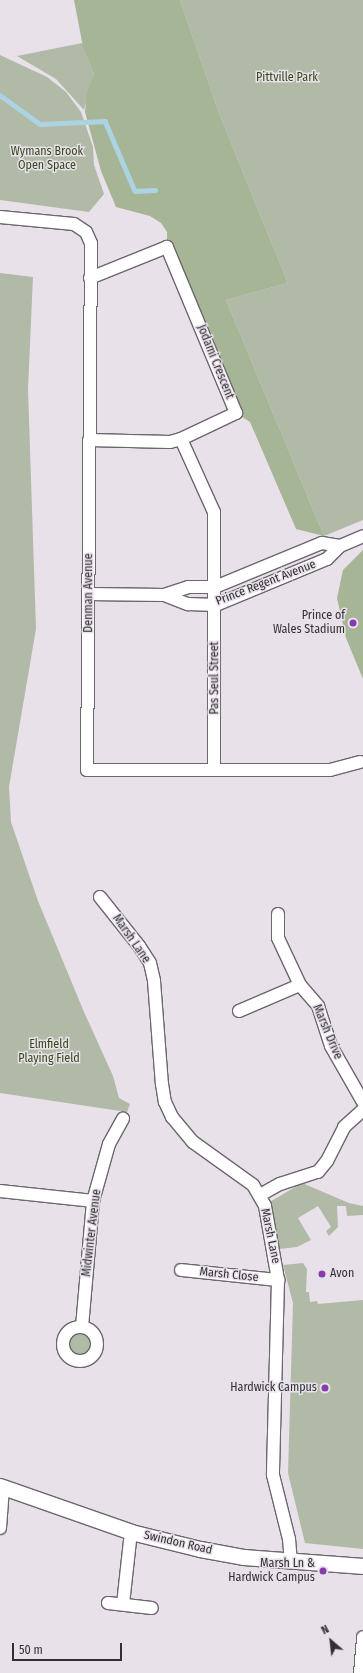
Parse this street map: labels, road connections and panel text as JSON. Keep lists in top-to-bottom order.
{
  "streets": {
    "street": [
      "Jodami Crescent",
      "Prince Regent Avenue",
      "Denman Avenue",
      "Pas Seul Street",
      "Marsh Lane",
      "Marsh Drive",
      "Midwinter Avenue",
      "Marsh Close",
      "Swindon Road"
    ]
  },
  "crossings": [
    ["Jodami Crescent", "Denman Avenue"],
    ["Jodami Crescent", "Pas Seul Street"],
    ["Prince Regent Avenue", "Denman Avenue"],
    ["Prince Regent Avenue", "Pas Seul Street"],
    ["Denman Avenue", "Pas Seul Street"],
    ["Marsh Lane", "Marsh Close"],
    ["Marsh Lane", "Swindon Road"]
  ],
  "parks": ["Pittville Park", "Wymans Brook Open Space", "Elmfield Playing Field"],
  "places": [
    "Prince of Wales Stadium",
    "Avon",
    "Hardwick Campus",
    "Marsh Ln & Hardwick Campus"
  ],
  "scale_bar": "50 m",
  "north": "top left"
}
